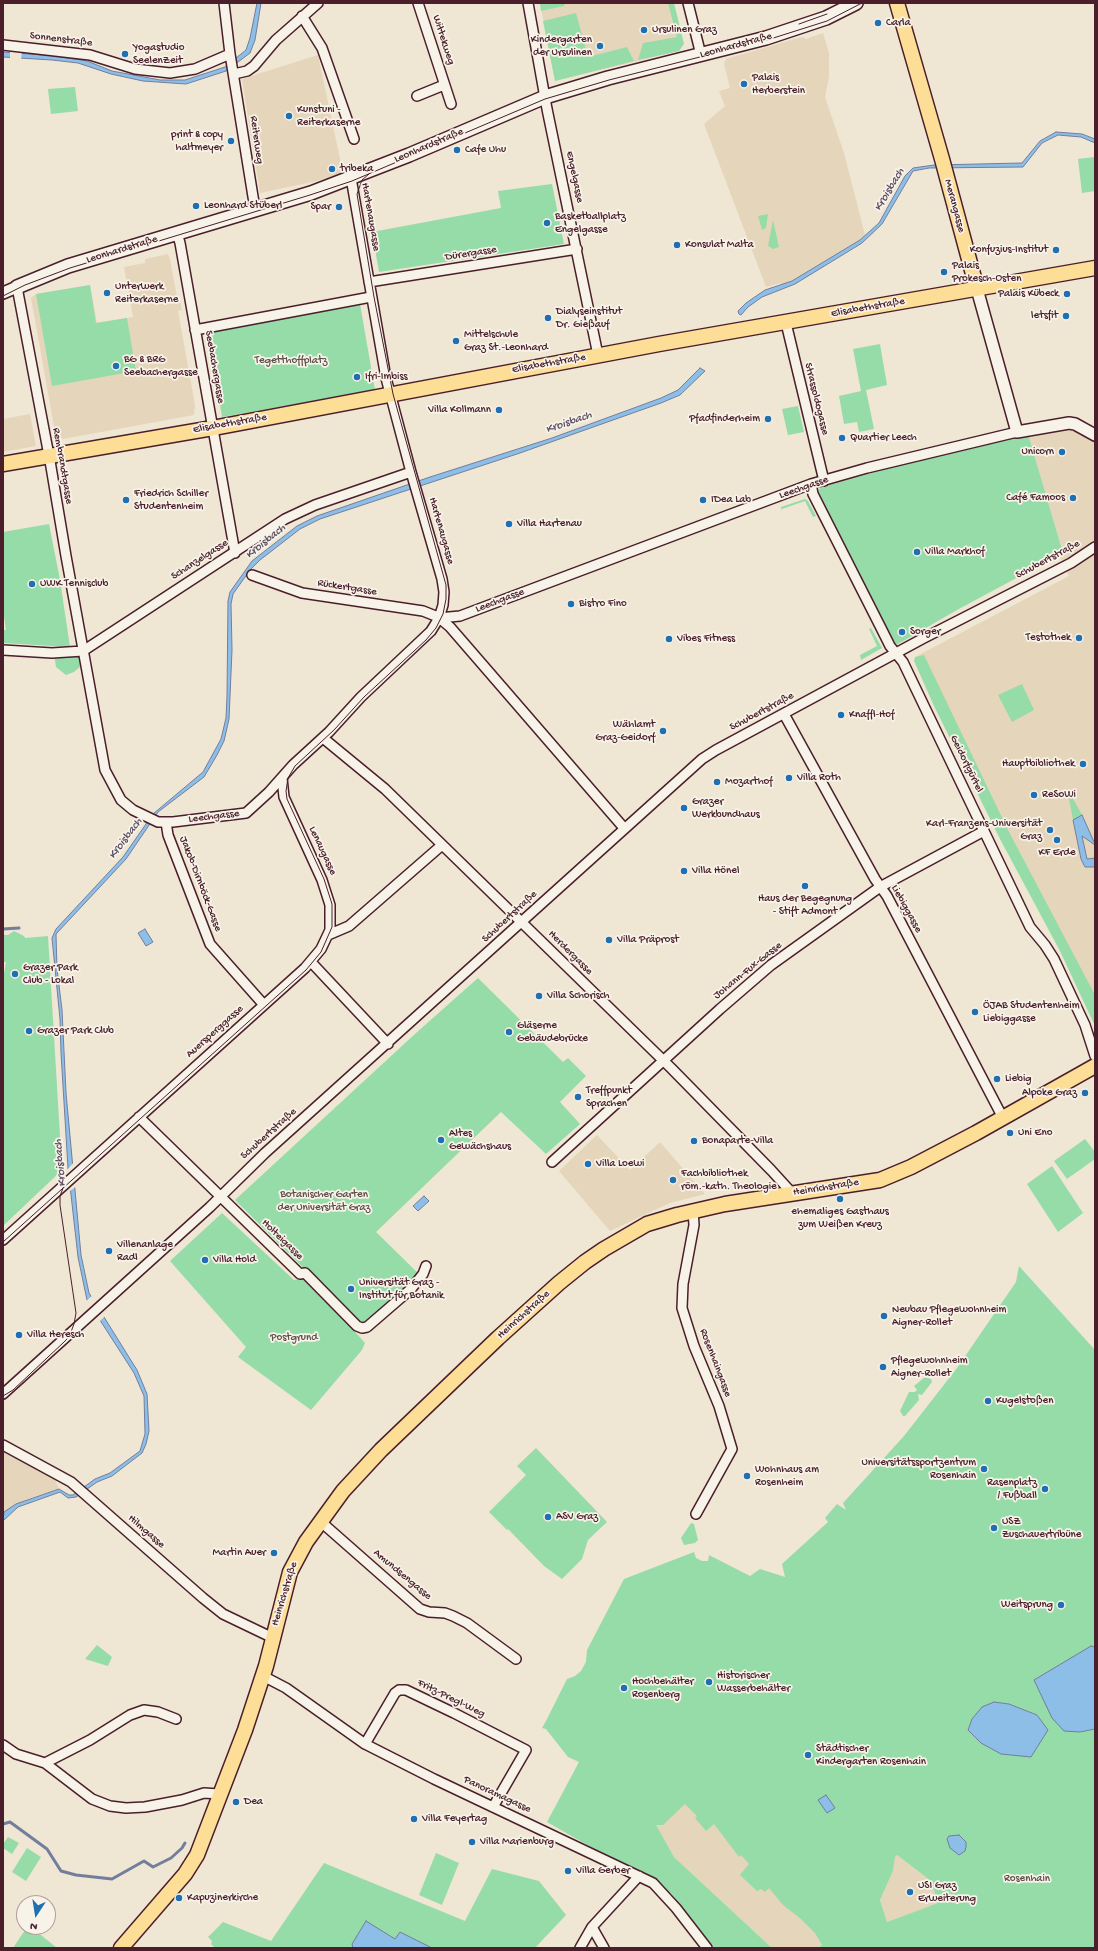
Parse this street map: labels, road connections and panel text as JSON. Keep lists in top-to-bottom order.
{
  "streets": {
    "main road": [
      "Leonhardstraße",
      "Merangasse",
      "Elisabethstraße",
      "Heinrichstraße"
    ],
    "street": [
      "Sonnenstraße",
      "Wittekweg",
      "Reiterweg",
      "Engelgasse",
      "Hartenaugasse",
      "Dürergasse",
      "Seebachergasse",
      "Strassoldogasse",
      "Rembrandtgasse",
      "Leechgasse",
      "Schanzelgasse",
      "Schubertstraße",
      "Rückertgasse",
      "Geidorfgürtel",
      "Lenaugasse",
      "Jakob-Dirnböck-Gasse",
      "Liebiggasse",
      "Herdergasse",
      "Johann-Fux-Gasse",
      "Auersperggasse",
      "Holteigasse",
      "Rosenhaingasse",
      "Hilmgasse",
      "Amundsengasse",
      "Fritz-Pregl-Weg",
      "Panoramagasse"
    ]
  },
  "crossings": [
    ["Sonnenstraße", "Reiterweg"],
    ["Leonhardstraße", "Reiterweg"],
    ["Leonhardstraße", "Engelgasse"],
    ["Leonhardstraße", "Hartenaugasse"],
    ["Leonhardstraße", "Seebachergasse"],
    ["Leonhardstraße", "Rembrandtgasse"],
    ["Engelgasse", "Dürergasse"],
    ["Engelgasse", "Elisabethstraße"],
    ["Merangasse", "Elisabethstraße"],
    ["Merangasse", "Leechgasse"],
    ["Hartenaugasse", "Dürergasse"],
    ["Hartenaugasse", "Elisabethstraße"],
    ["Hartenaugasse", "Leechgasse"],
    ["Hartenaugasse", "Schanzelgasse"],
    ["Hartenaugasse", "Rückertgasse"],
    ["Elisabethstraße", "Seebachergasse"],
    ["Elisabethstraße", "Strassoldogasse"],
    ["Elisabethstraße", "Rembrandtgasse"],
    ["Seebachergasse", "Schanzelgasse"],
    ["Strassoldogasse", "Leechgasse"],
    ["Rembrandtgasse", "Schanzelgasse"],
    ["Leechgasse", "Rückertgasse"],
    ["Leechgasse", "Geidorfgürtel"],
    ["Leechgasse", "Lenaugasse"],
    ["Leechgasse", "Jakob-Dirnböck-Gasse"],
    ["Leechgasse", "Herdergasse"],
    ["Schubertstraße", "Geidorfgürtel"],
    ["Schubertstraße", "Liebiggasse"],
    ["Schubertstraße", "Herdergasse"],
    ["Schubertstraße", "Holteigasse"],
    ["Geidorfgürtel", "Johann-Fux-Gasse"],
    ["Lenaugasse", "Auersperggasse"],
    ["Jakob-Dirnböck-Gasse", "Auersperggasse"],
    ["Liebiggasse", "Johann-Fux-Gasse"],
    ["Liebiggasse", "Heinrichstraße"],
    ["Herdergasse", "Johann-Fux-Gasse"],
    ["Herdergasse", "Heinrichstraße"],
    ["Auersperggasse", "Holteigasse"],
    ["Heinrichstraße", "Rosenhaingasse"],
    ["Heinrichstraße", "Hilmgasse"],
    ["Heinrichstraße", "Amundsengasse"],
    ["Heinrichstraße", "Panoramagasse"],
    ["Fritz-Pregl-Weg", "Panoramagasse"]
  ],
  "water": ["Kroisbach"],
  "parks": [
    "Tegetthoffplatz",
    "Botanischer Garten der Universität Graz",
    "Postgrund",
    "Rosenhain"
  ],
  "places": [
    "Carla",
    "Ursulinen Graz",
    "Kindergarten der Ursulinen",
    "Yogastudio SeelenZeit",
    "Palais Herberstein",
    "Kunstuni - Reiterkaserne",
    "print & copy haltmeyer",
    "Cafe Uhu",
    "tribeka",
    "Leonhard Stüberl",
    "Spar",
    "Basketballplatz Engelgasse",
    "Konsulat Malta",
    "Konfuzius-Institut",
    "Palais Prokesch-Osten",
    "Unterwerk Reiterkaserne",
    "Palais Kübeck",
    "letsfit",
    "Dialyseinstitut Dr. Gießauf",
    "Mittelschule Graz St.-Leonhard",
    "BG & BRG Seebachergasse",
    "Ifri-Imbiss",
    "Villa Kollmann",
    "Pfadfinderheim",
    "Quartier Leech",
    "Unicorn",
    "Café Famoos",
    "Friedrich Schiller Studentenheim",
    "IDea Lab",
    "Villa Hartenau",
    "Villa Markhof",
    "UWK Tennisclub",
    "Bistro Fino",
    "Sorger",
    "Testothek",
    "Vibes Fitness",
    "Knaffl-Hof",
    "Wählamt Graz-Geidorf",
    "Hauptbibliothek",
    "Villa Roth",
    "Mozarthof",
    "ReSoWi",
    "Grazer Werkbundhaus",
    "Karl-Franzens-Universität Graz",
    "KF Erde",
    "Villa Hönel",
    "Haus der Begegnung - Stift Admont",
    "Villa Präprost",
    "Grazer Park Club - Lokal",
    "Villa Schorisch",
    "ÖJAB Studentenheim Liebiggasse",
    "Grazer Park Club",
    "Gläserne Gebäudebrücke",
    "Liebig",
    "Alpoke Graz",
    "Treffpunkt Sprachen",
    "Uni Eno",
    "Altes Gewächshaus",
    "Bonaparte-Villa",
    "Villa Loewi",
    "Fachbibliothek röm.-kath. Theologie",
    "ehemaliges Gasthaus zum Weißen Kreuz",
    "Villenanlage Radl",
    "Villa Hold",
    "Universität Graz - Institut für Botanik",
    "Neubau Pflegewohnheim Aigner-Rollet",
    "Villa Heresch",
    "Pflegewohnheim Aigner-Rollet",
    "Kugelstoßen",
    "Universitätssportzentrum Rosenhain",
    "Wohnhaus am Rosenheim",
    "Rasenplatz / Fußball",
    "ASV Graz",
    "USZ Zuschauertribüne",
    "Martin Auer",
    "Weitsprung",
    "Historischer Wasserbehälter",
    "Hochbehälter Rosenberg",
    "Städtischer Kindergarten Rosenhain",
    "Dea",
    "Villa Feyertag",
    "Villa Marienburg",
    "Villa Gerber",
    "USI Graz Erweiterung",
    "Kapuzinerkirche"
  ],
  "north": "bottom"
}
